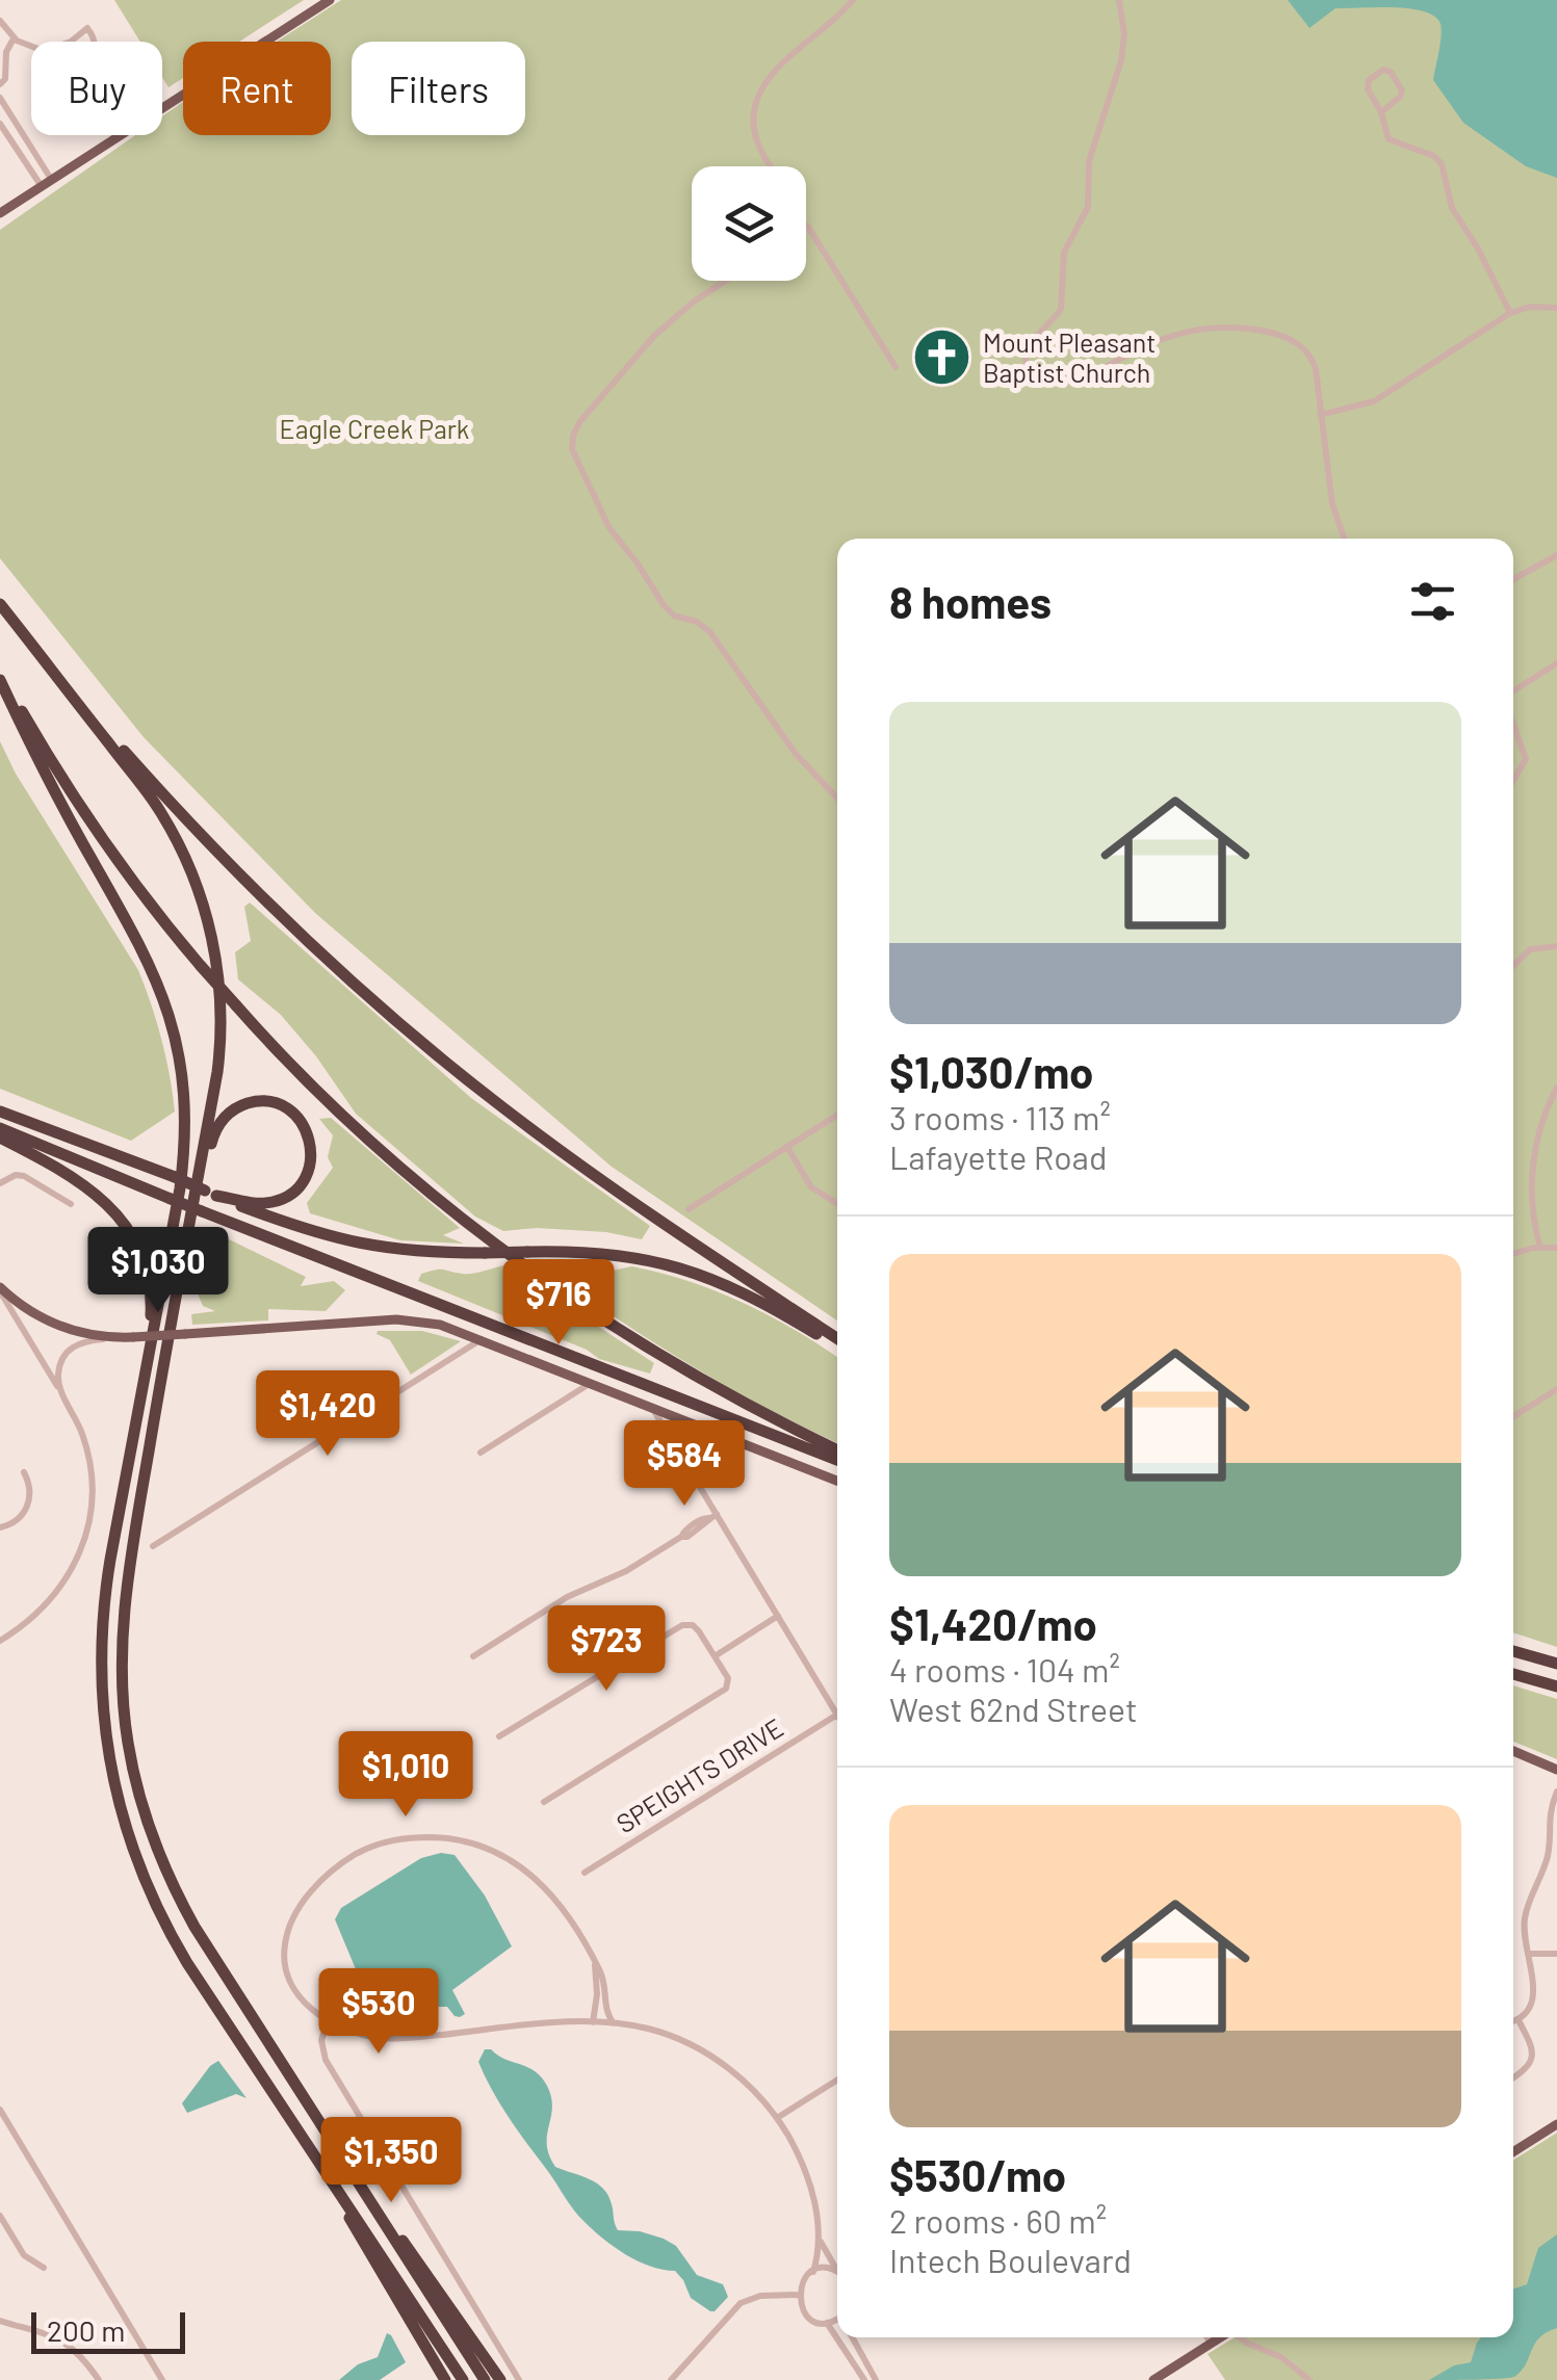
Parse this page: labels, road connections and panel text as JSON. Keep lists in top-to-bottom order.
{
  "streets": {
    "street": ["SPEIGHTS DRIVE"]
  },
  "parks": ["Eagle Creek Park"],
  "places": {
    "church": ["Mount Pleasant Baptist Church"]
  },
  "scale_bar": "200 m",
  "page": {
    "chip": ["Buy", "Rent", "Filters"],
    "heading": "8 homes",
    "list": [
      {
        "name": "$1,030/mo",
        "note": "3 rooms · 113 m² · Lafayette Road"
      },
      {
        "name": "$1,420/mo",
        "note": "4 rooms · 104 m² · West 62nd Street"
      },
      {
        "name": "$530/mo",
        "note": "2 rooms · 60 m² · Intech Boulevard"
      }
    ],
    "price": [
      "$1,030",
      "$716",
      "$1,420",
      "$584",
      "$723",
      "$1,010",
      "$530",
      "$1,350"
    ],
    "scale": "200 m"
  }
}
